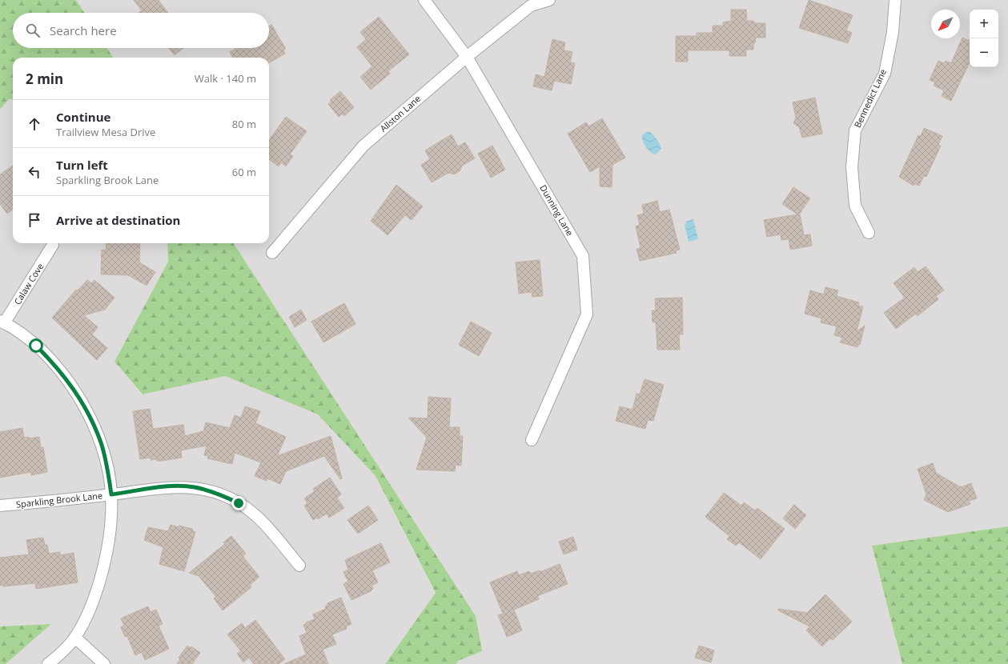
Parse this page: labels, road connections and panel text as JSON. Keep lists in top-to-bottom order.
{
  "streets": {
    "street": [
      "Bennedict Lane",
      "Allston Lane",
      "Dunning Lane",
      "Calaw Cove",
      "Sparkling Brook Lane"
    ]
  },
  "crossings": [
    ["Allston Lane", "Dunning Lane"]
  ],
  "north": "bottom left",
  "page": {
    "map_buttons": ["+", "−"],
    "search": "Search here",
    "heading": ["2 min", "Walk · 140 m"],
    "list": [
      ["Continue", "Trailview Mesa Drive", "80 m"],
      ["Turn left", "Sparkling Brook Lane", "60 m"],
      "Arrive at destination"
    ]
  }
}
